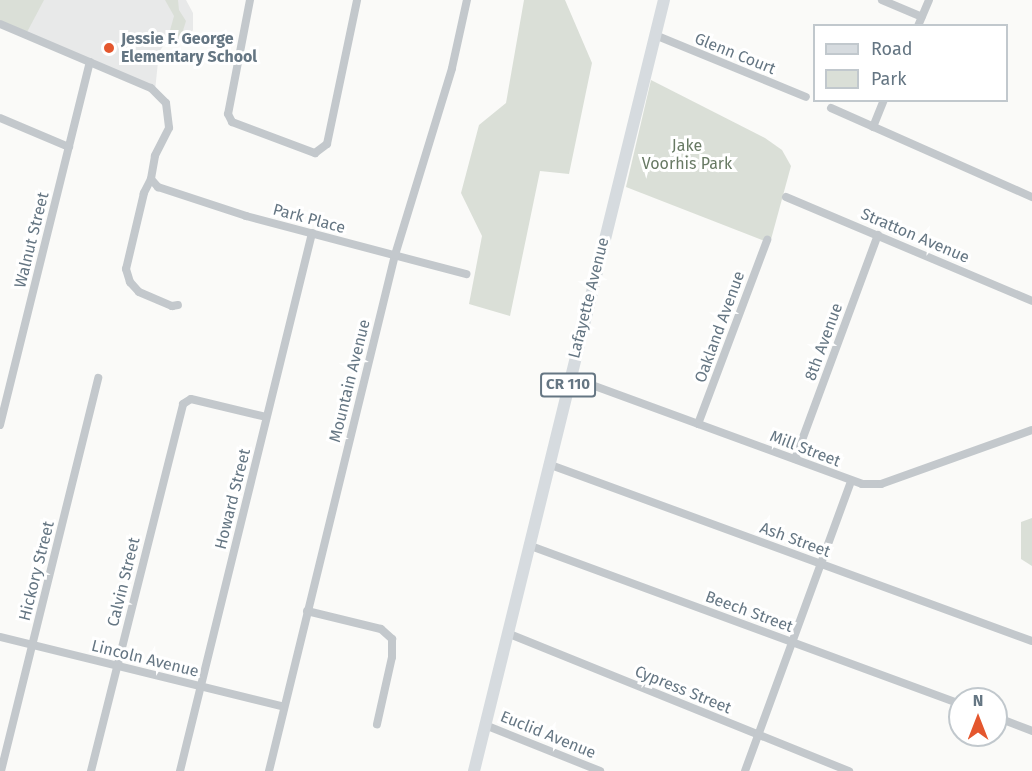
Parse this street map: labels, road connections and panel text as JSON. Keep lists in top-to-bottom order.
{
  "streets": {
    "main road": ["Lafayette Avenue", "CR 110"],
    "street": [
      "Glenn Court",
      "Park Place",
      "Stratton Avenue",
      "Walnut Street",
      "Oakland Avenue",
      "8th Avenue",
      "Mountain Avenue",
      "Mill Street",
      "Howard Street",
      "Ash Street",
      "Hickory Street",
      "Calvin Street",
      "Beech Street",
      "Lincoln Avenue",
      "Cypress Street",
      "Euclid Avenue"
    ]
  },
  "crossings": [
    ["Glenn Court", "Lafayette Avenue"],
    ["Park Place", "Mountain Avenue"],
    ["Park Place", "Howard Street"],
    ["Stratton Avenue", "8th Avenue"],
    ["Lafayette Avenue", "Mill Street"],
    ["Lafayette Avenue", "Ash Street"],
    ["Lafayette Avenue", "Beech Street"],
    ["Lafayette Avenue", "Cypress Street"],
    ["Lafayette Avenue", "Euclid Avenue"],
    ["Oakland Avenue", "Mill Street"],
    ["8th Avenue", "Mill Street"],
    ["Mountain Avenue", "Lincoln Avenue"],
    ["Howard Street", "Calvin Street"],
    ["Howard Street", "Lincoln Avenue"],
    ["Hickory Street", "Lincoln Avenue"],
    ["Calvin Street", "Lincoln Avenue"]
  ],
  "parks": ["Jake Voorhis Park"],
  "places": ["Jessie F. George Elementary School"],
  "legend": ["Road", "Park"],
  "north": "top"
}
